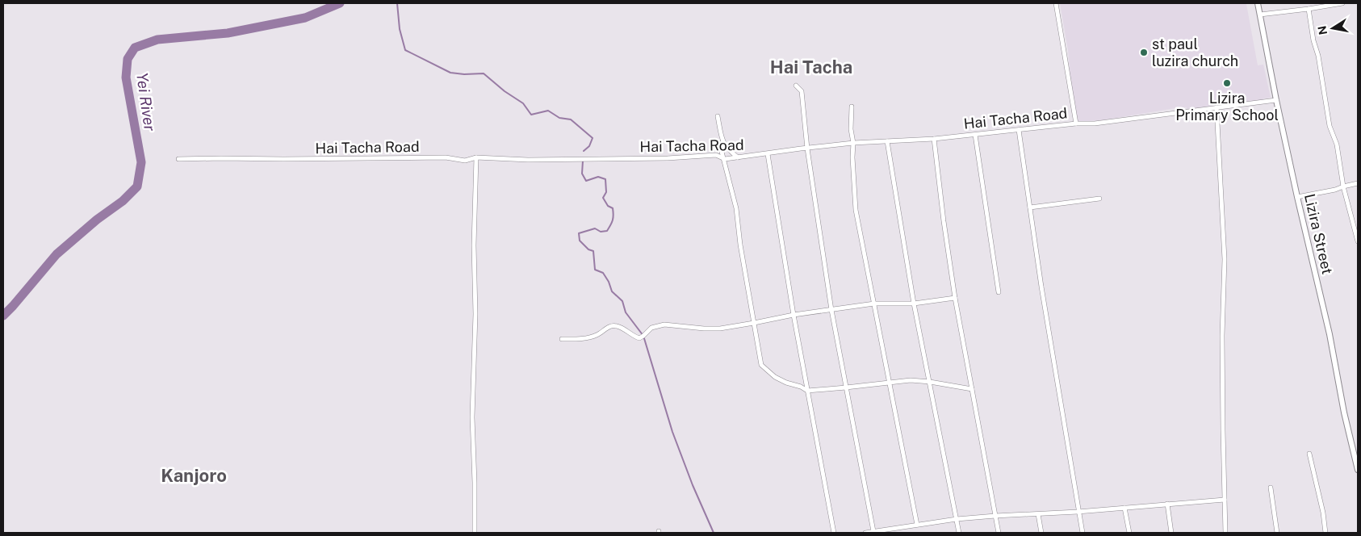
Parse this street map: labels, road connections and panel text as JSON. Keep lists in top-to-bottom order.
{
  "streets": {
    "street": ["Hai Tacha Road", "Lizira Street"]
  },
  "crossings": [
    ["Hai Tacha Road", "Lizira Street"]
  ],
  "districts": ["Hai Tacha", "Kanjoro"],
  "water": ["Yei River"],
  "places": ["st paul luzira church", "Lizira Primary School"],
  "north": "left"
}
